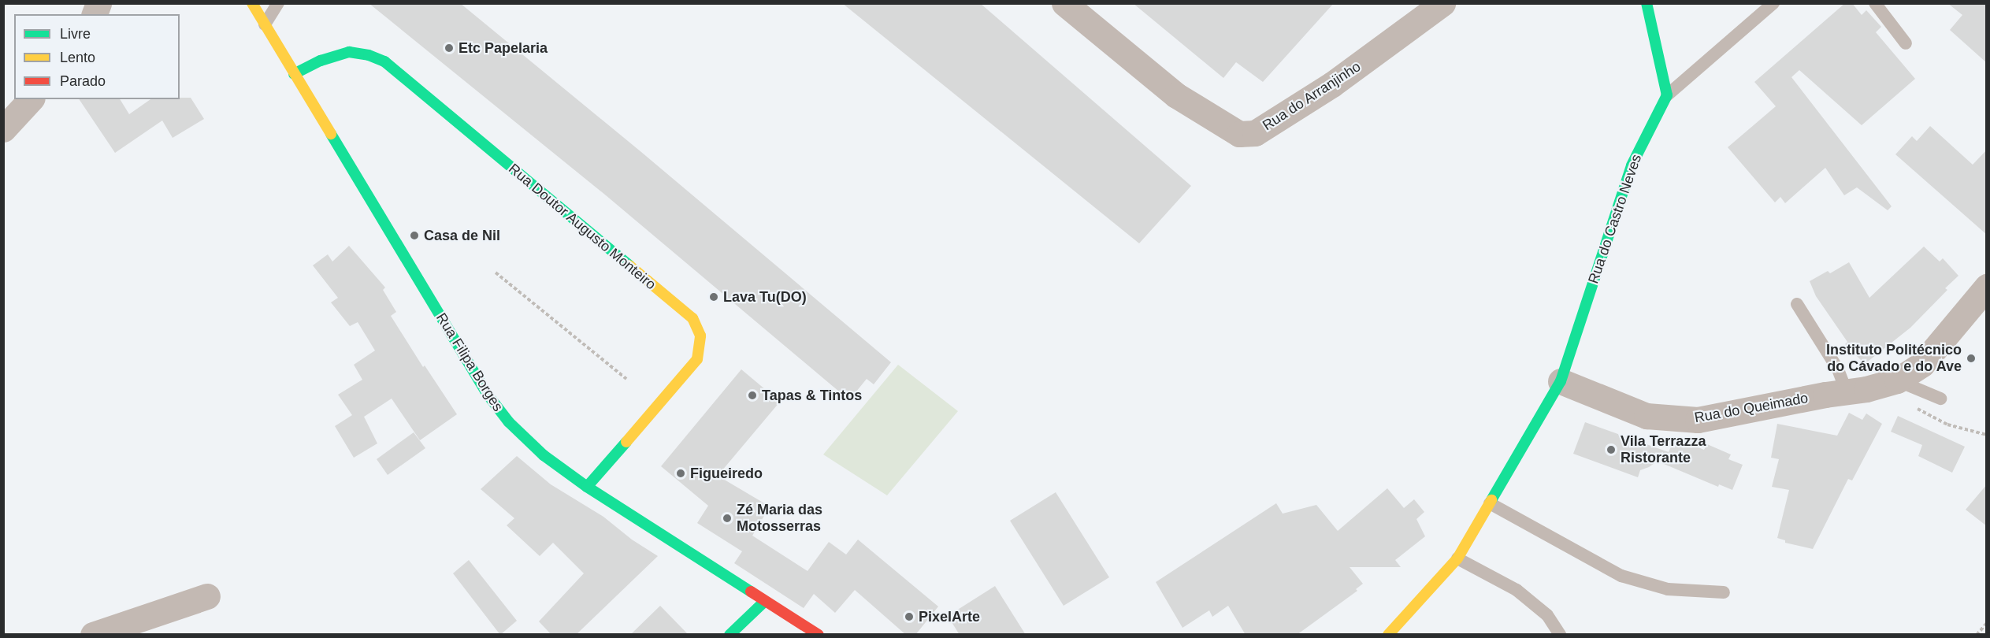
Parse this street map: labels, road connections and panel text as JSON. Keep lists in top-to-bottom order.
{
  "streets": {
    "street": [
      "Rua do Arranjinho",
      "Rua do Castro Neves",
      "Rua Doutor Augusto Monteiro",
      "Rua Filipa Borges",
      "Rua do Queimado"
    ]
  },
  "crossings": [
    ["Rua do Castro Neves", "Rua do Queimado"],
    ["Rua Doutor Augusto Monteiro", "Rua Filipa Borges"]
  ],
  "places": [
    "Etc Papelaria",
    "Casa de Nil",
    "Lava Tu(DO)",
    "Instituto Politécnico do Cávado e do Ave",
    "Tapas & Tintos",
    "Vila Terrazza Ristorante",
    "Figueiredo",
    "Zé Maria das Motosserras",
    "PixelArte"
  ],
  "legend": ["Livre", "Lento", "Parado"]
}
